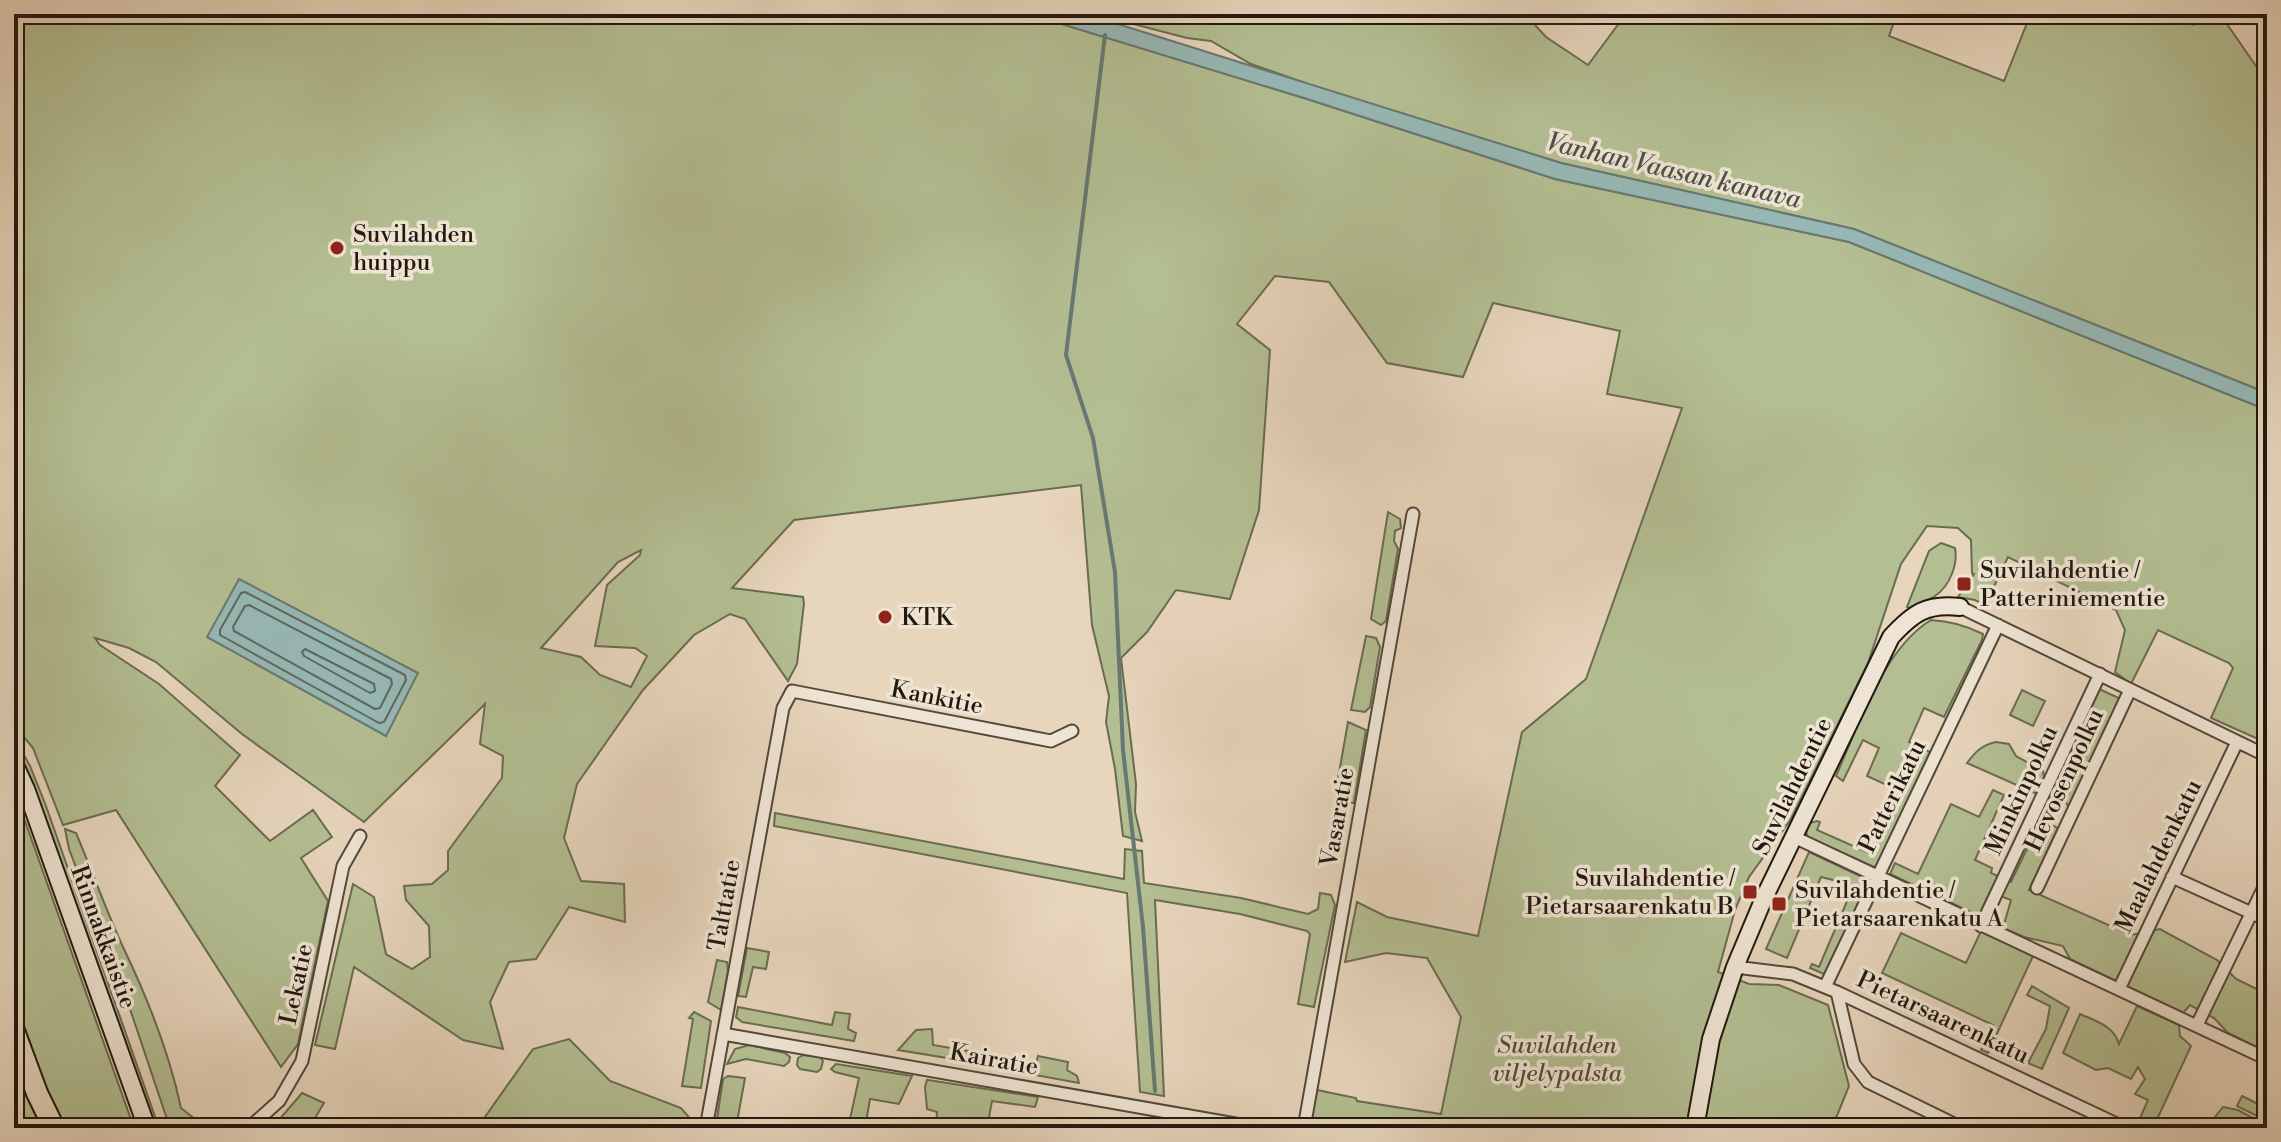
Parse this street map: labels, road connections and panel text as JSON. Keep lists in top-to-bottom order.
{
  "streets": {
    "street": [
      "Kankitie",
      "Hevosenpolku",
      "Suvilahdentie",
      "Minkinpolku",
      "Patterikatu",
      "Vasaratie",
      "Maalahdenkatu",
      "Talttatie",
      "Rinnakkaistie",
      "Lekatie",
      "Pietarsaarenkatu",
      "Kairatie"
    ]
  },
  "crossings": [
    ["Kankitie", "Talttatie"],
    ["Suvilahdentie", "Pietarsaarenkatu"],
    ["Patterikatu", "Pietarsaarenkatu"],
    ["Talttatie", "Kairatie"]
  ],
  "water": ["Vanhan Vaasan kanava"],
  "parks": ["Suvilahden viljelypalsta"],
  "places": {
    "other": ["Suvilahden huippu", "KTK"],
    "transit": ["Suvilahdentie / Patteriniementie", "Suvilahdentie / Pietarsaarenkatu B", "Suvilahdentie / Pietarsaarenkatu A"]
  }
}
